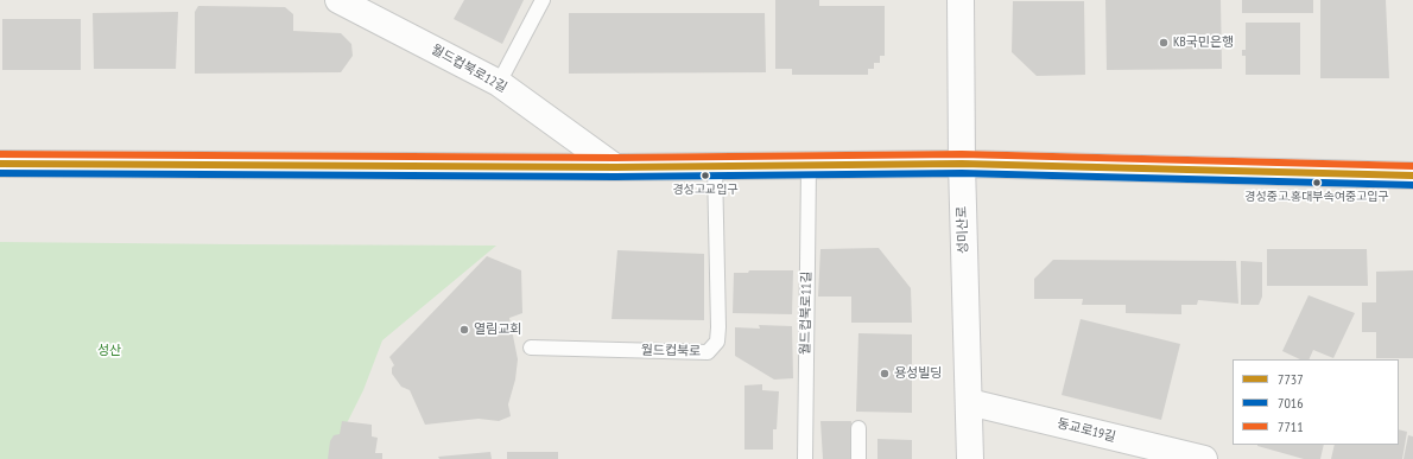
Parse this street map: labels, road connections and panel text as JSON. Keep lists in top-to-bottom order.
{
  "streets": {
    "main road": ["월드컵북로12길", "성미산로", "동교로19길"],
    "lane": ["월드컵북로11길", "월드컵북로"]
  },
  "crossings": [
    ["성미산로", "동교로19길"]
  ],
  "parks": ["성산"],
  "places": [
    "KB국민은행",
    "경성고교입구",
    "경성중고.홍대부속여중고입구",
    "열림교회",
    "용성빌딩"
  ],
  "lines": ["transit line 7711", "transit line 7737", "transit line 7016"],
  "legend": ["7737", "7016", "7711"]
}
